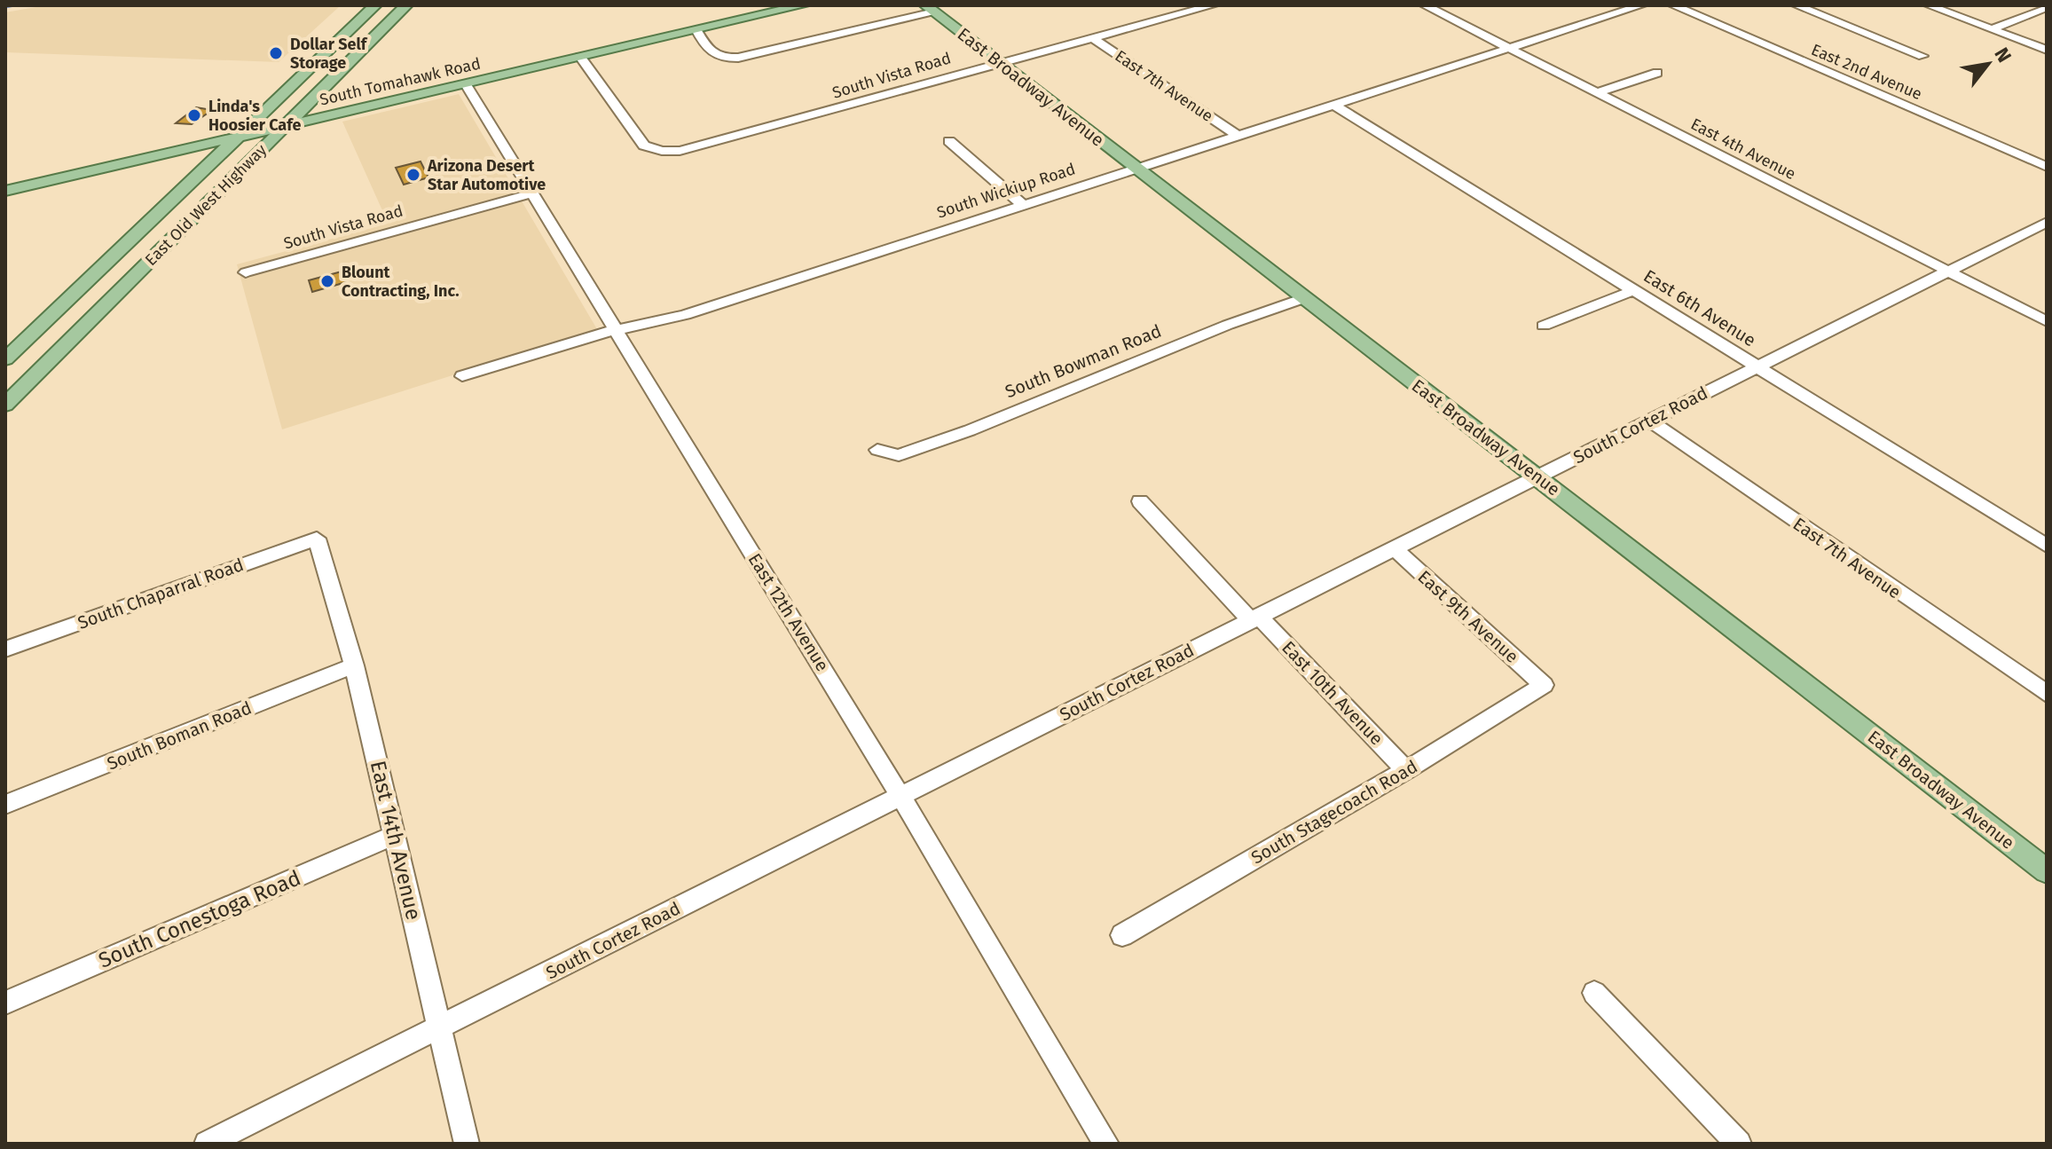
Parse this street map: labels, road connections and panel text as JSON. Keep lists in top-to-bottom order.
{
  "streets": {
    "main road": ["South Tomahawk Road", "East Broadway Avenue", "East Old West Highway"],
    "street": [
      "East 2nd Avenue",
      "South Vista Road",
      "East 7th Avenue",
      "East 4th Avenue",
      "South Wickiup Road",
      "East 6th Avenue",
      "South Bowman Road",
      "South Cortez Road",
      "South Chaparral Road",
      "East 12th Avenue",
      "East 9th Avenue",
      "East 10th Avenue",
      "South Boman Road",
      "South Stagecoach Road",
      "East 14th Avenue",
      "South Conestoga Road"
    ]
  },
  "crossings": [
    ["South Vista Road", "South Tomahawk Road"],
    ["South Vista Road", "East 7th Avenue"],
    ["South Vista Road", "East Broadway Avenue"],
    ["South Vista Road", "East 12th Avenue"],
    ["South Tomahawk Road", "East Old West Highway"],
    ["South Tomahawk Road", "East 12th Avenue"],
    ["East 7th Avenue", "South Wickiup Road"],
    ["East 7th Avenue", "South Cortez Road"],
    ["East Broadway Avenue", "South Wickiup Road"],
    ["East Broadway Avenue", "South Bowman Road"],
    ["East Broadway Avenue", "South Cortez Road"],
    ["East 4th Avenue", "South Wickiup Road"],
    ["East 4th Avenue", "South Cortez Road"],
    ["South Wickiup Road", "East 6th Avenue"],
    ["South Wickiup Road", "East 12th Avenue"],
    ["East 6th Avenue", "South Cortez Road"],
    ["South Cortez Road", "East 12th Avenue"],
    ["South Cortez Road", "East 9th Avenue"],
    ["South Cortez Road", "East 10th Avenue"],
    ["South Cortez Road", "East 14th Avenue"],
    ["South Chaparral Road", "East 14th Avenue"],
    ["East 9th Avenue", "South Stagecoach Road"],
    ["East 10th Avenue", "South Stagecoach Road"],
    ["South Boman Road", "East 14th Avenue"],
    ["East 14th Avenue", "South Conestoga Road"]
  ],
  "places": [
    "Dollar Self Storage",
    "Linda's Hoosier Cafe",
    "Arizona Desert Star Automotive",
    "Blount Contracting, Inc."
  ],
  "north": "top right"
}
